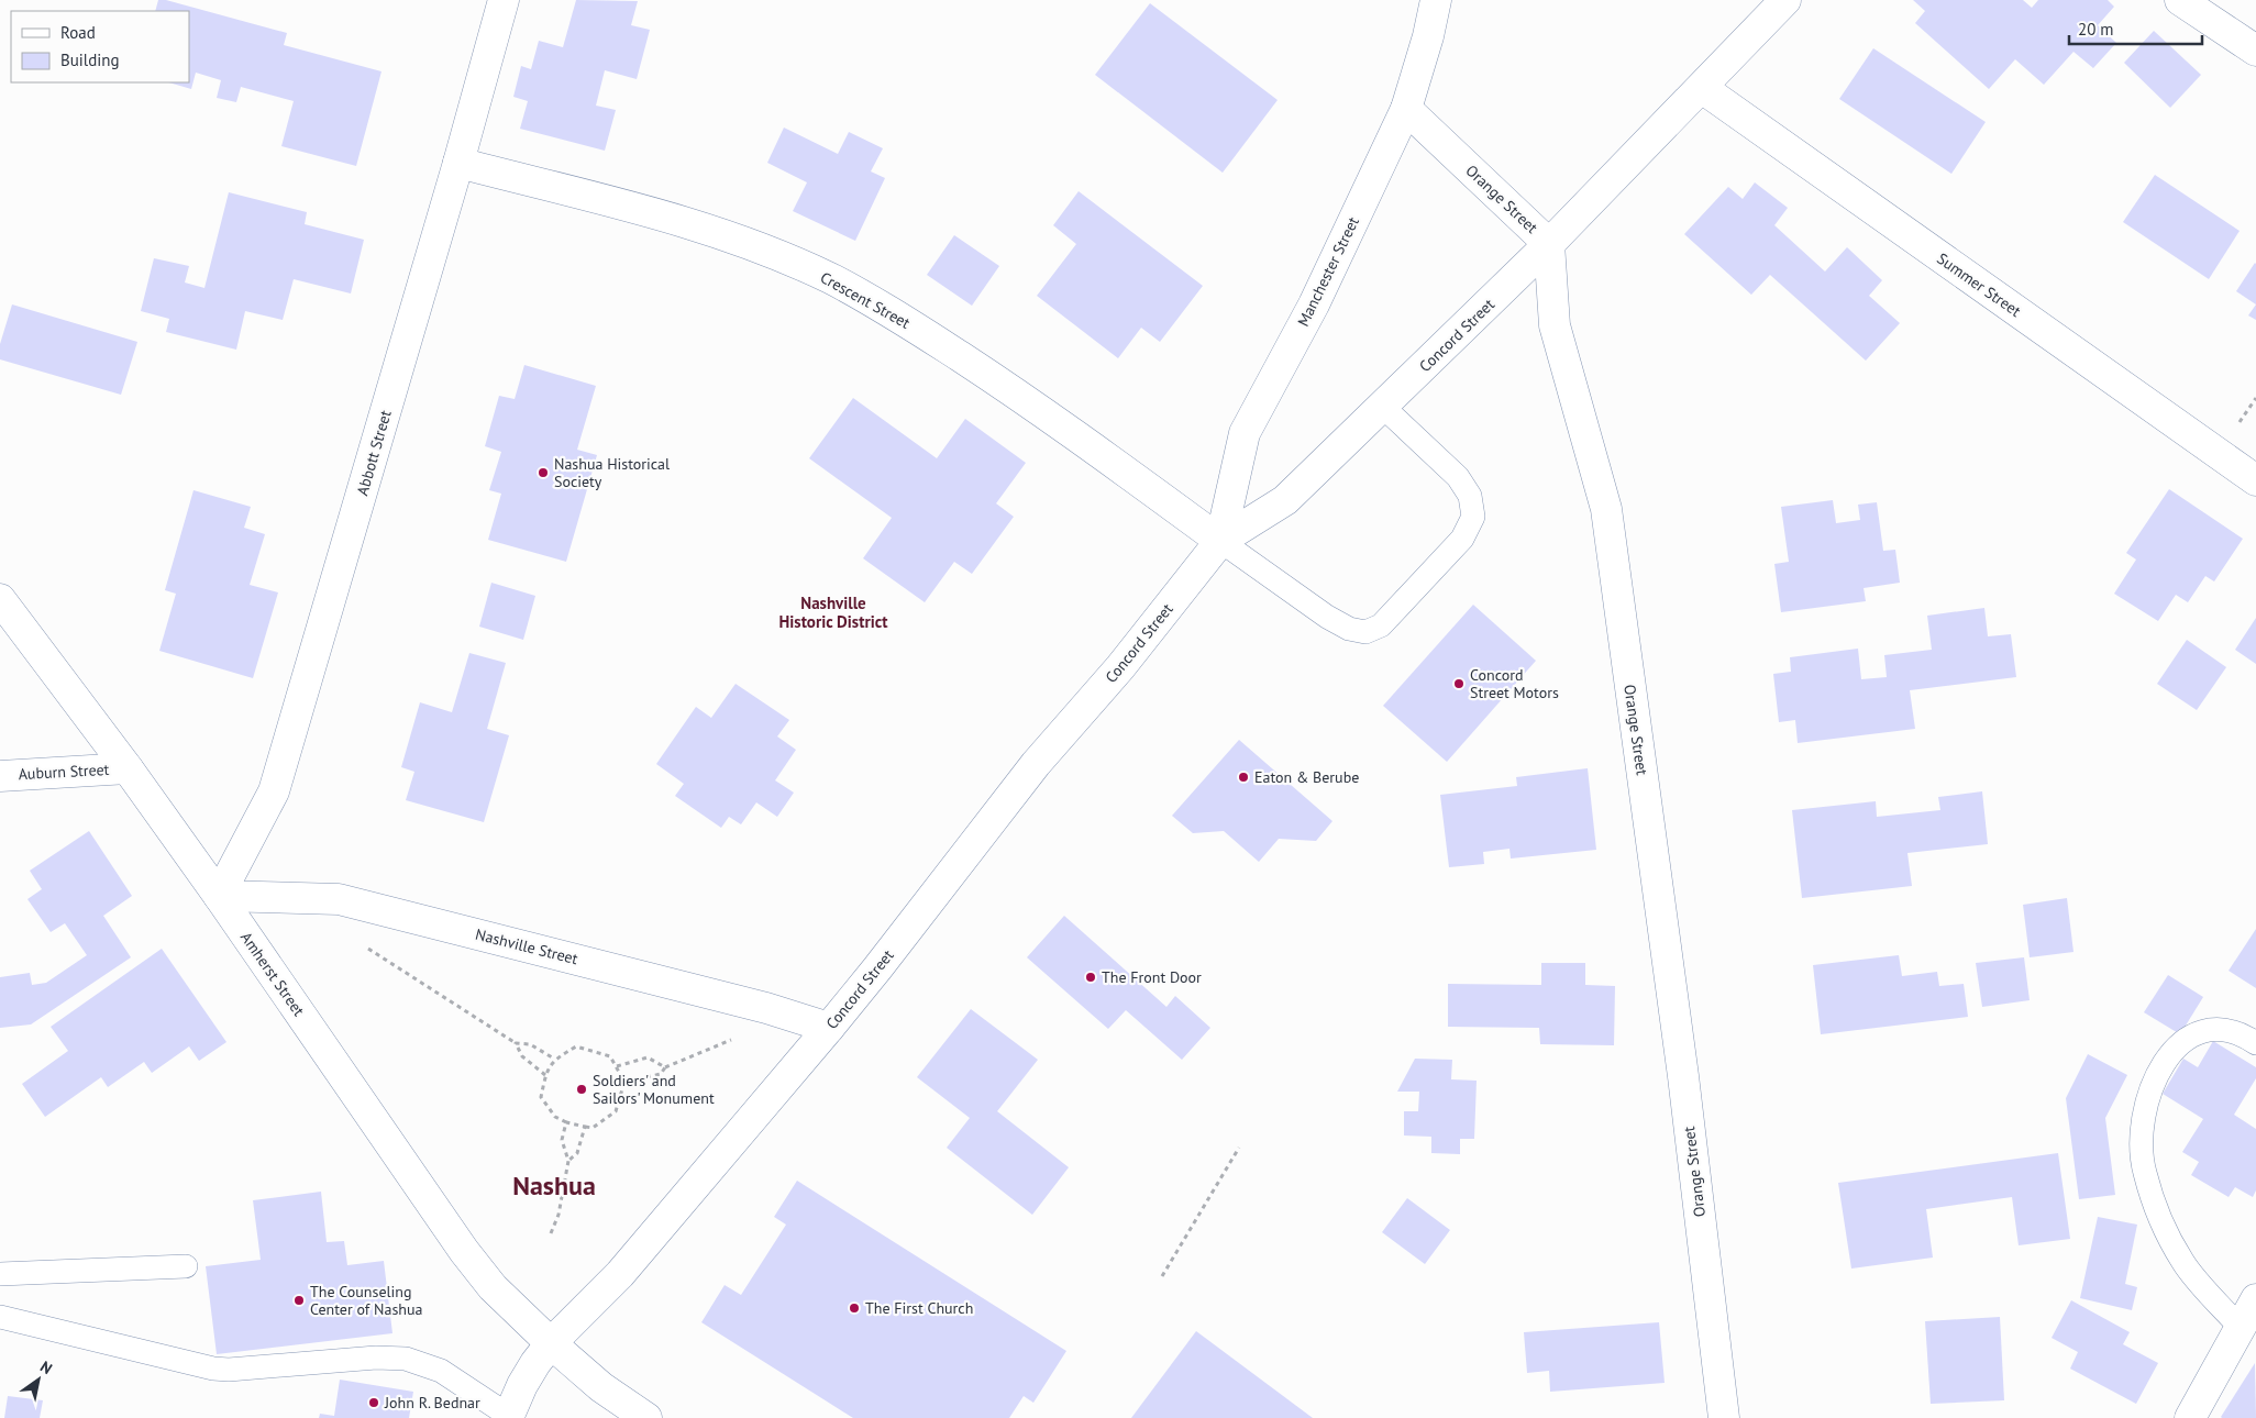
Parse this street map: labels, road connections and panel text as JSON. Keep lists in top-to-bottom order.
{
  "streets": {
    "street": [
      "Orange Street",
      "Manchester Street",
      "Summer Street",
      "Crescent Street",
      "Concord Street",
      "Abbott Street",
      "Auburn Street",
      "Nashville Street",
      "Amherst Street"
    ]
  },
  "crossings": [
    ["Orange Street", "Manchester Street"],
    ["Orange Street", "Concord Street"],
    ["Manchester Street", "Crescent Street"],
    ["Manchester Street", "Concord Street"],
    ["Summer Street", "Concord Street"],
    ["Crescent Street", "Concord Street"],
    ["Crescent Street", "Abbott Street"],
    ["Concord Street", "Nashville Street"],
    ["Concord Street", "Amherst Street"],
    ["Abbott Street", "Nashville Street"],
    ["Abbott Street", "Amherst Street"],
    ["Auburn Street", "Amherst Street"],
    ["Nashville Street", "Amherst Street"]
  ],
  "districts": ["Nashville Historic District", "Nashua"],
  "places": [
    "Nashua Historical Society",
    "Concord Street Motors",
    "Eaton & Berube",
    "The Front Door",
    "Soldiers' and Sailors' Monument",
    "The Counseling Center of Nashua",
    "The First Church",
    "John R. Bednar"
  ],
  "legend": ["Road", "Building"],
  "scale_bar": "20 m",
  "north": "top right"
}
